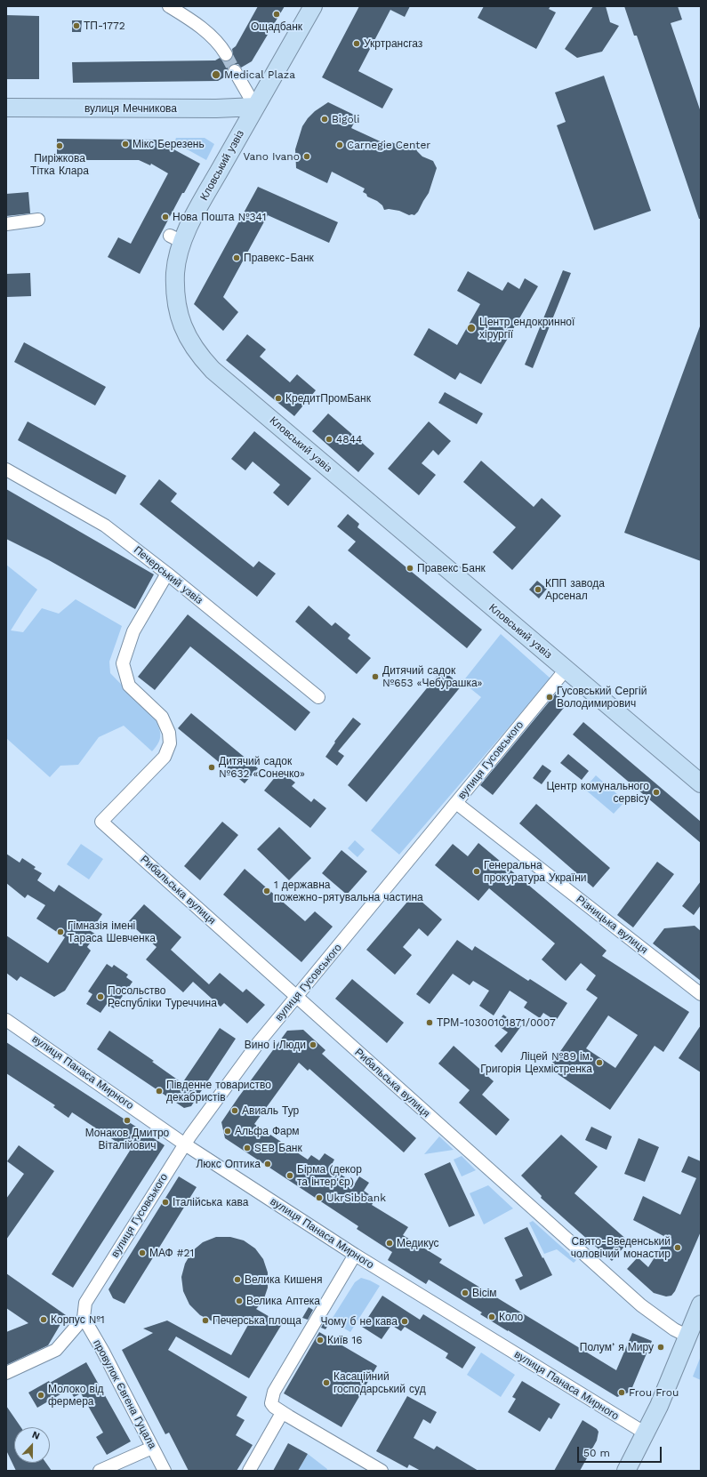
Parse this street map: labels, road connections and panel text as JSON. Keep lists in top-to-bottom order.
{
  "streets": {
    "street": [
      "вулиця Мечникова",
      "Кловський узвіз",
      "Печерський узвіз",
      "вулиця Гусовського",
      "Рибальська вулиця",
      "Різницька вулиця",
      "вулиця Панаса Мирного",
      "провулок Євгена Гуцала"
    ]
  },
  "crossings": [
    ["вулиця Мечникова", "Кловський узвіз"],
    ["Кловський узвіз", "вулиця Гусовського"],
    ["Печерський узвіз", "Рибальська вулиця"],
    ["вулиця Гусовського", "Рибальська вулиця"],
    ["вулиця Гусовського", "Різницька вулиця"],
    ["вулиця Гусовського", "вулиця Панаса Мирного"],
    ["вулиця Гусовського", "провулок Євгена Гуцала"]
  ],
  "places": [
    "Ощадбанк",
    "ТП-1772",
    "Укртрансгаз",
    "Medical Plaza",
    "Bigoli",
    "Мікс Березень",
    "Carnegie Center",
    "Пиріжкова Тітка Клара",
    "Vano Ivano",
    "Нова Пошта №341",
    "Правекс-Банк",
    "Центр ендокринної хірургії",
    "КредитПромБанк",
    "4844",
    "Правекс Банк",
    "КПП завода Арсенал",
    "Дитячий садок №653 «Чебурашка»",
    "Гусовський Сергій Володимирович",
    "Дитячий садок №632 «Сонечко»",
    "Центр комунального сервісу",
    "Генеральна прокуратура України",
    "1 державна пожежно-рятувальна частина",
    "Гімназія імені Тараса Шевченка",
    "Посольство Республіки Туреччина",
    "ТРМ-10300101871/0007",
    "Вино і Люди",
    "Ліцей №89 ім. Григорія Цехмістренка",
    "Південне товариство декабристів",
    "Авиаль Тур",
    "Монаков Дмитро Віталійович",
    "Альфа Фарм",
    "SEB Банк",
    "Люкс Оптика",
    "Бірма (декор та інтер'єр)",
    "UkrSibbank",
    "Італійська кава",
    "Медикус",
    "Свято-Введенський чоловічий монастир",
    "МАФ #21",
    "Велика Кишеня",
    "Вісім",
    "Велика Аптека",
    "Коло",
    "Корпус №1",
    "Печерська площа",
    "Чому б не кава",
    "Київ 16",
    "Полумʼя Миру",
    "Касаційний господарський суд",
    "Frou Frou",
    "Молоко від фермера"
  ],
  "scale_bar": "50 m",
  "north": "top"
}
